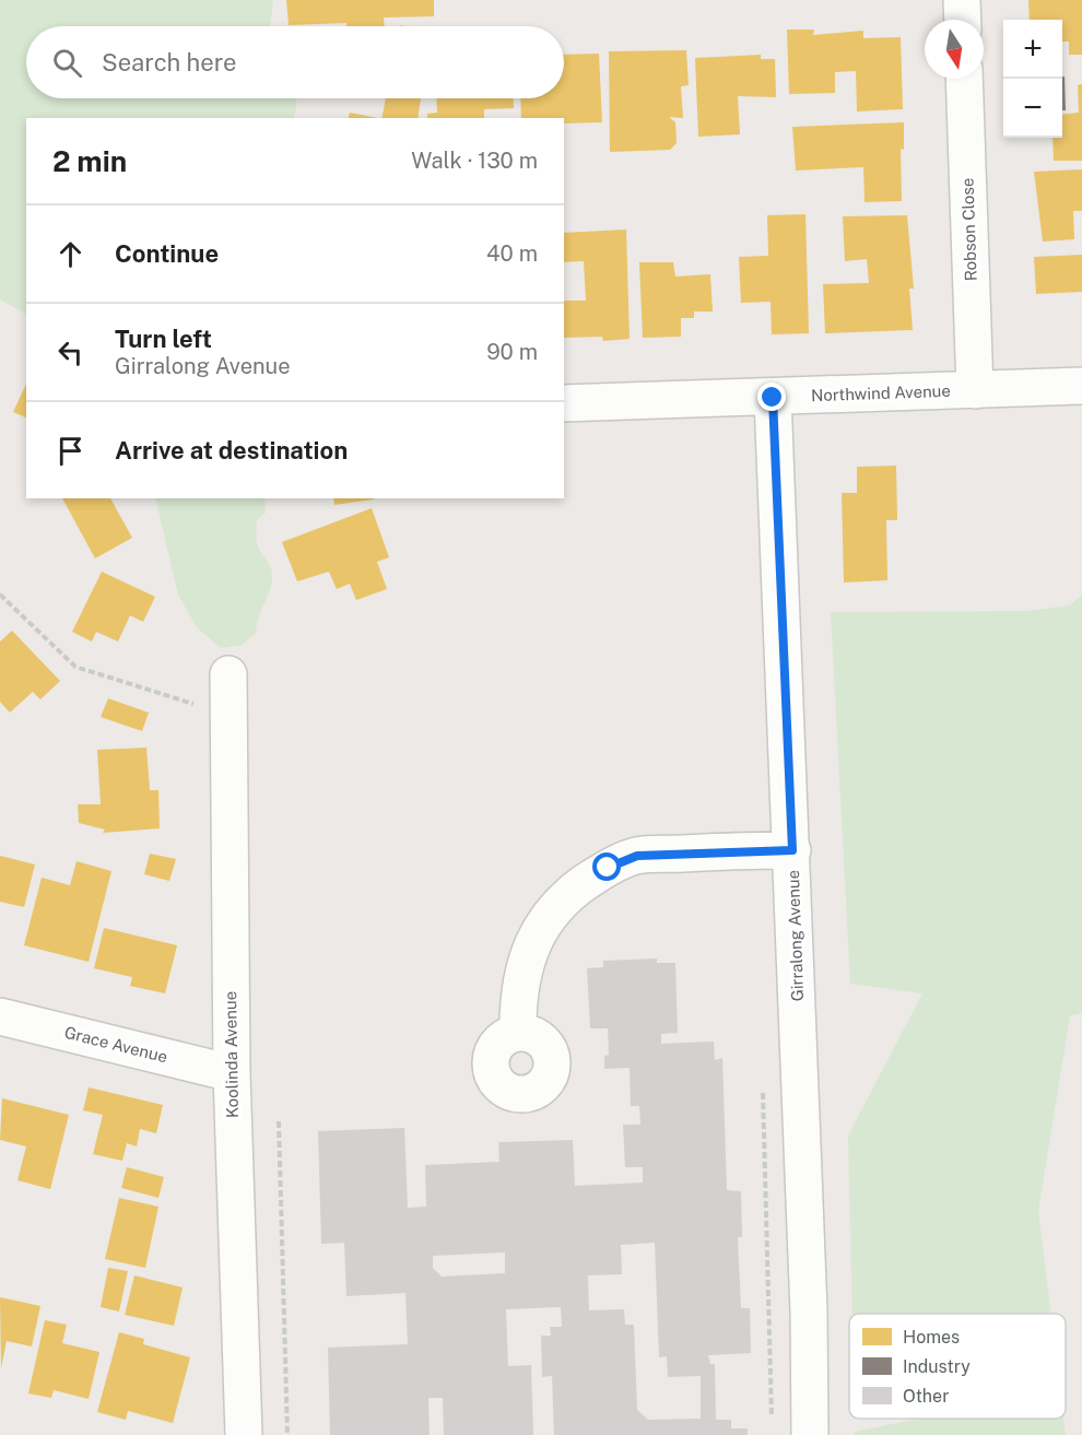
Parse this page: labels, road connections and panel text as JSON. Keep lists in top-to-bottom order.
{
  "streets": {
    "street": [
      "Robson Close",
      "Northwind Avenue",
      "Girralong Avenue",
      "Grace Avenue",
      "Koolinda Avenue"
    ]
  },
  "crossings": [
    ["Robson Close", "Northwind Avenue"],
    ["Northwind Avenue", "Girralong Avenue"],
    ["Grace Avenue", "Koolinda Avenue"]
  ],
  "legend": ["Homes", "Industry", "Other"],
  "north": "bottom",
  "page": {
    "map_buttons": ["+", "−"],
    "search": "Search here",
    "heading": ["2 min", "Walk · 130 m"],
    "list": [
      ["Continue", "40 m"],
      ["Turn left", "Girralong Avenue", "90 m"],
      "Arrive at destination"
    ]
  }
}
